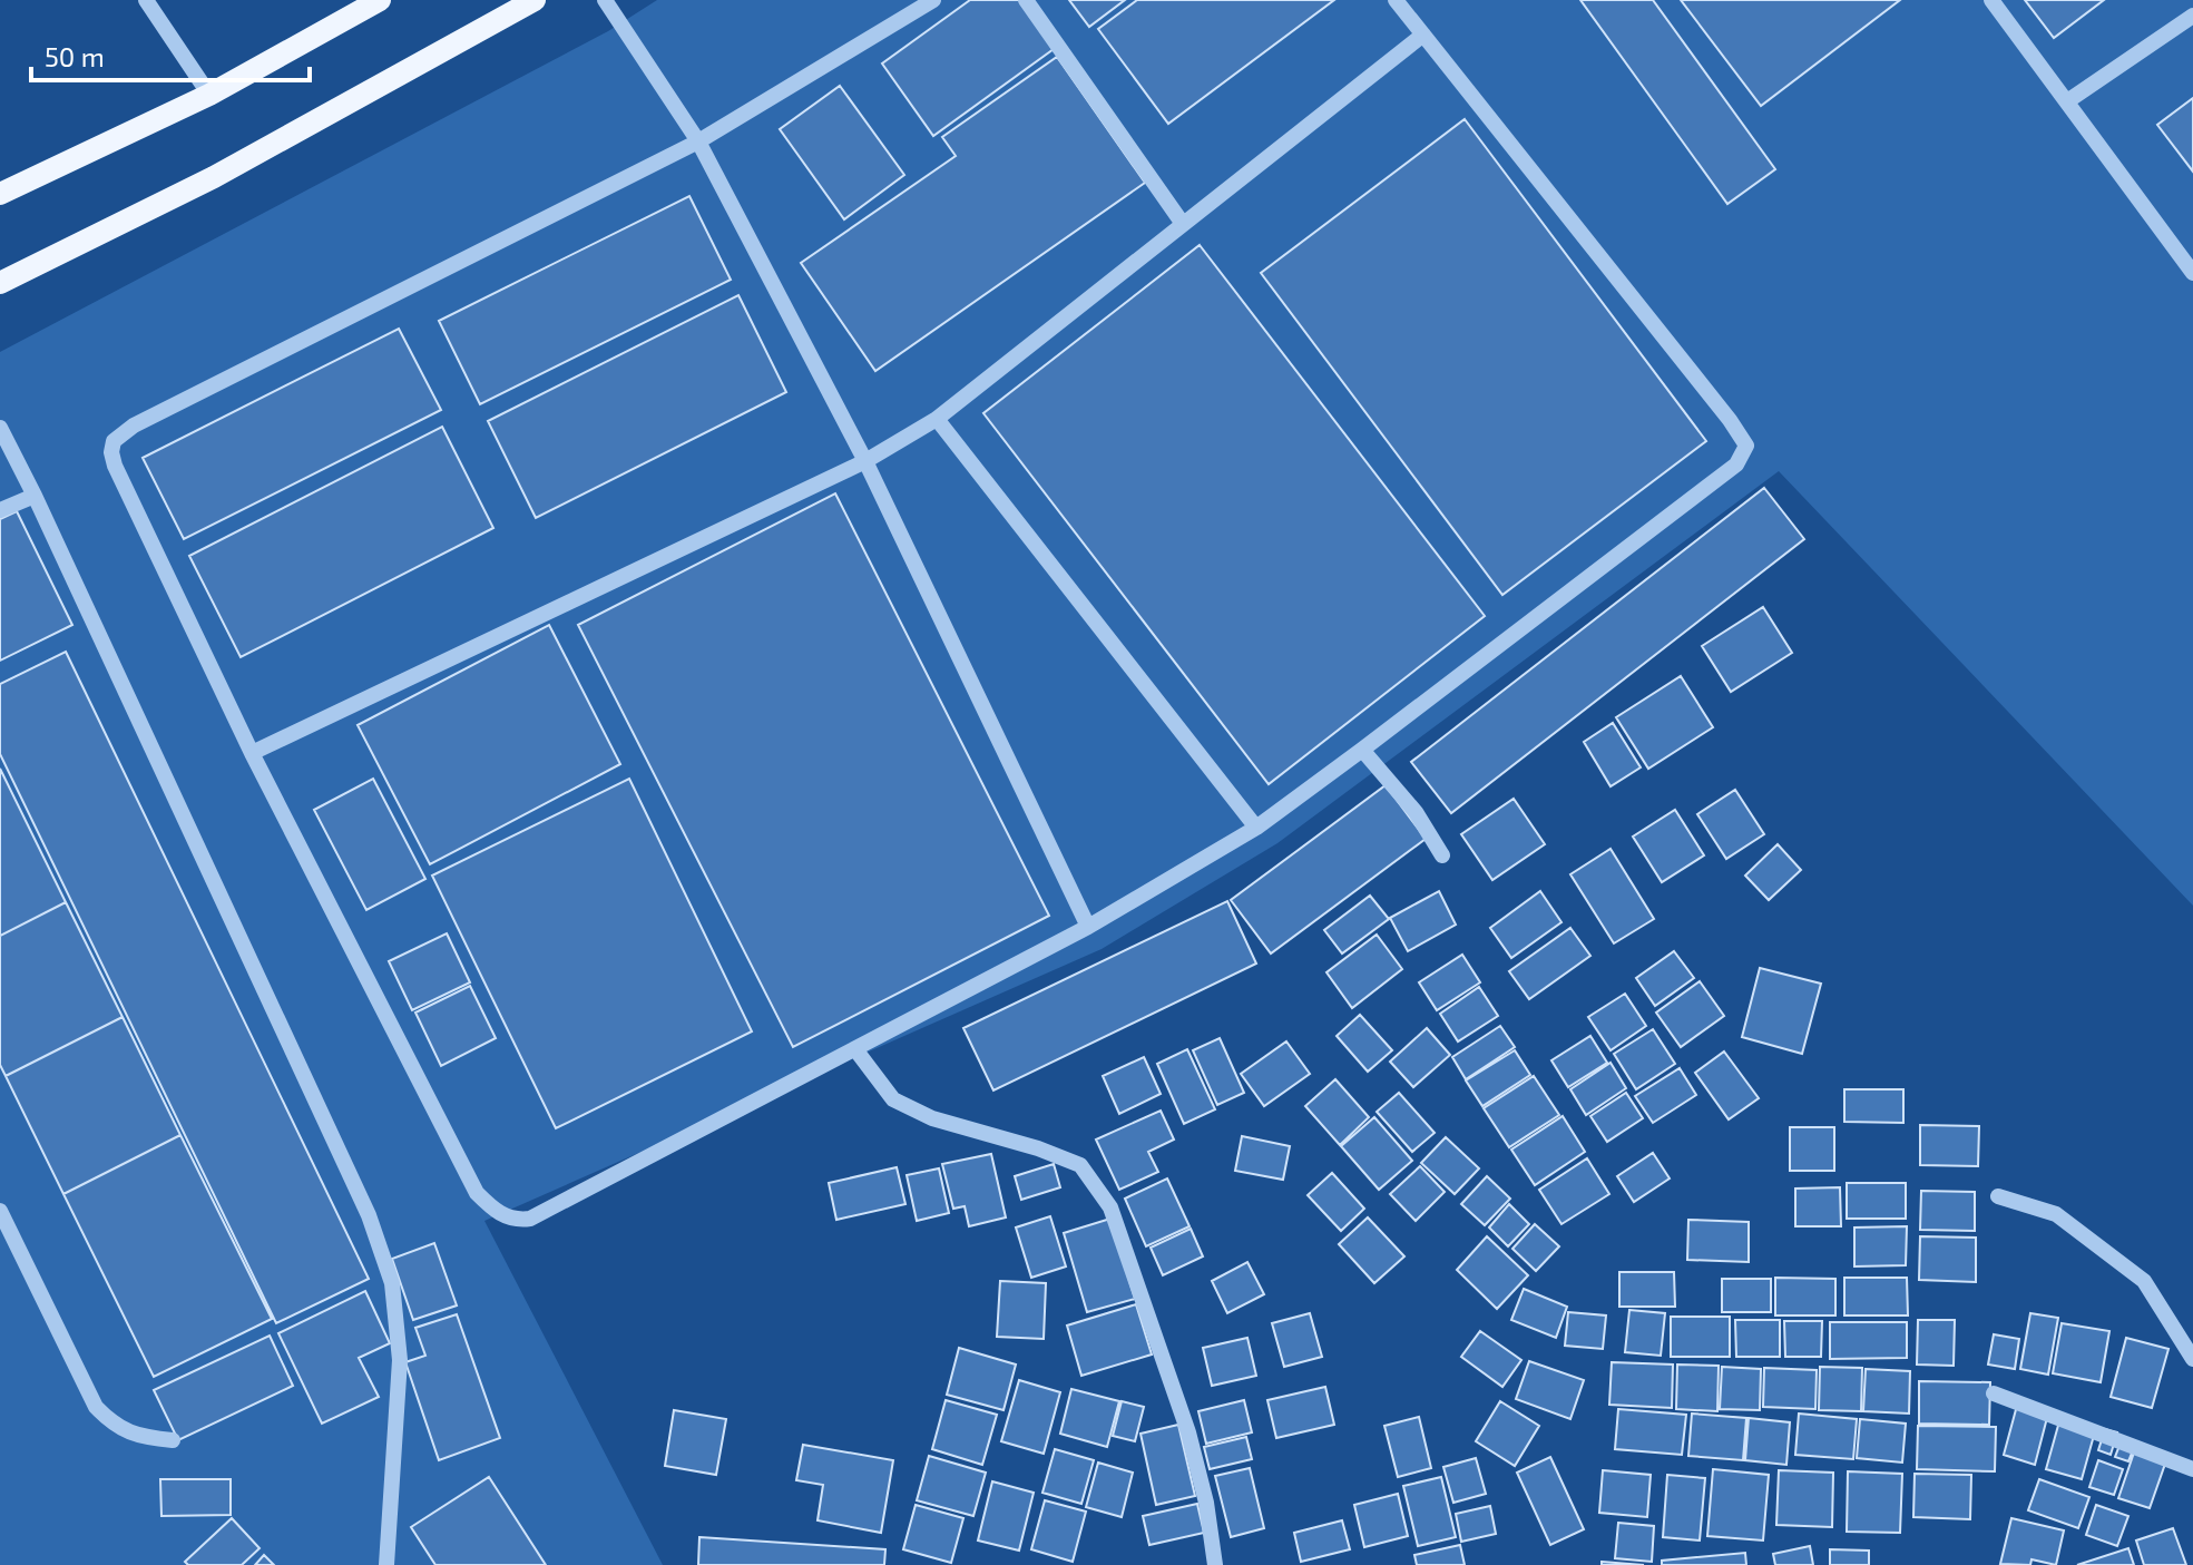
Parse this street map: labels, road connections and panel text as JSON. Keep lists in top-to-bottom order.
{
  "scale_bar": "50 m"
}
